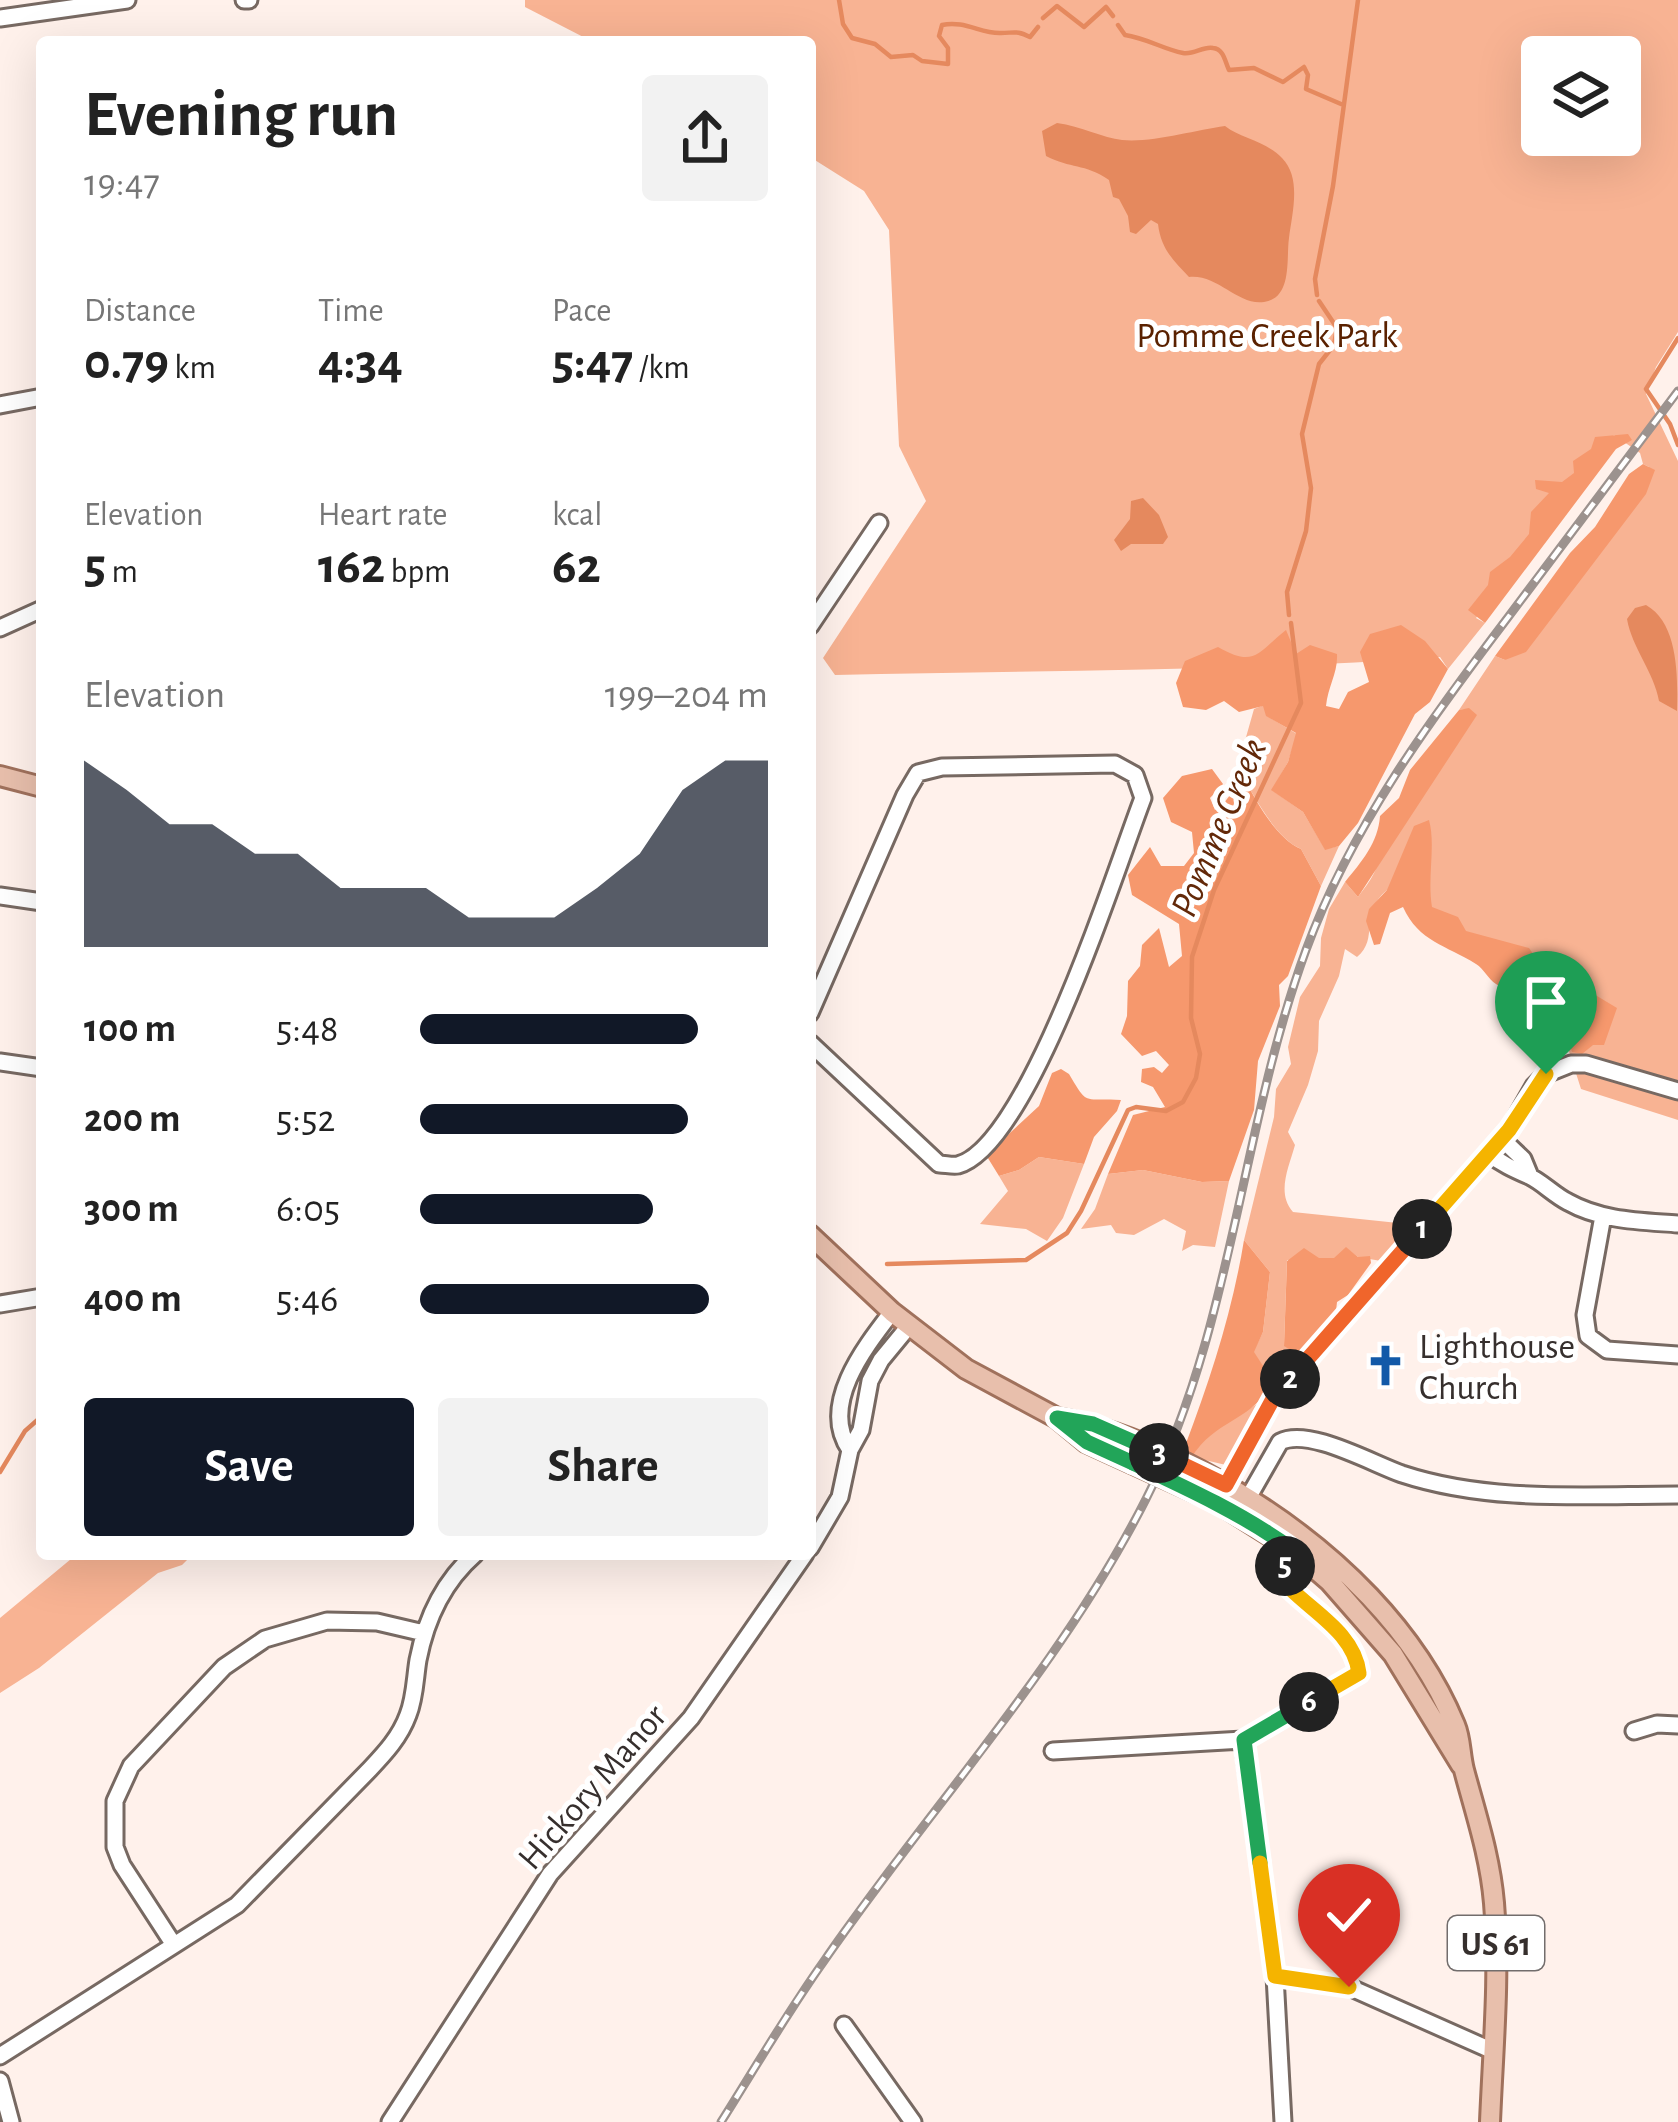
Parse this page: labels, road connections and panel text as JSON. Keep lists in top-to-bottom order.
{
  "streets": {
    "main road": ["US 61"],
    "street": ["Hickory Manor"]
  },
  "crossings": [
    ["Hickory Manor", "US 61"]
  ],
  "water": ["Pomme Creek"],
  "parks": ["Pomme Creek Park"],
  "places": {
    "church": ["Lighthouse Church"]
  },
  "page": {
    "heading": ["Evening run", "19:47"],
    "stats": [
      ["Distance", "0.79 km"],
      ["Time", "4:34"],
      ["Pace", "5:47 /km"],
      ["Elevation", "5 m"],
      ["Heart rate", "162 bpm"],
      ["kcal", "62"]
    ],
    "chart": ["Elevation", "199–204 m"],
    "list": [
      {
        "name": "100 m",
        "note": "5:48"
      },
      {
        "name": "200 m",
        "note": "5:52"
      },
      {
        "name": "300 m",
        "note": "6:05"
      },
      {
        "name": "400 m",
        "note": "5:46"
      }
    ],
    "pins": [
      "1",
      "2",
      "3",
      "5",
      "6"
    ],
    "buttons": ["Save", "Share"]
  }
}
